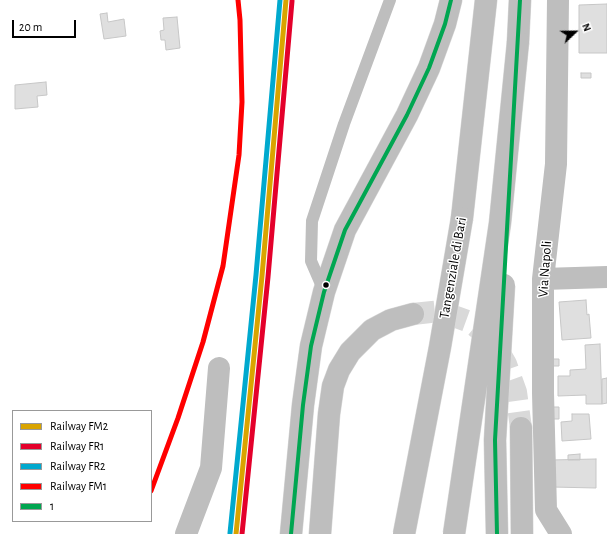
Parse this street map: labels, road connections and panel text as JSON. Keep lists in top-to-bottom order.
{
  "streets": {
    "main road": ["Tangenziale di Bari", "Via Napoli"]
  },
  "lines": [
    "rail line FM2",
    "rail line FR2",
    "rail line FM1",
    "transit line 1",
    "rail line FR1"
  ],
  "legend": [
    "Railway FM2",
    "Railway FR1",
    "Railway FR2",
    "Railway FM1",
    "1"
  ],
  "scale_bar": "20 m",
  "north": "right"
}
